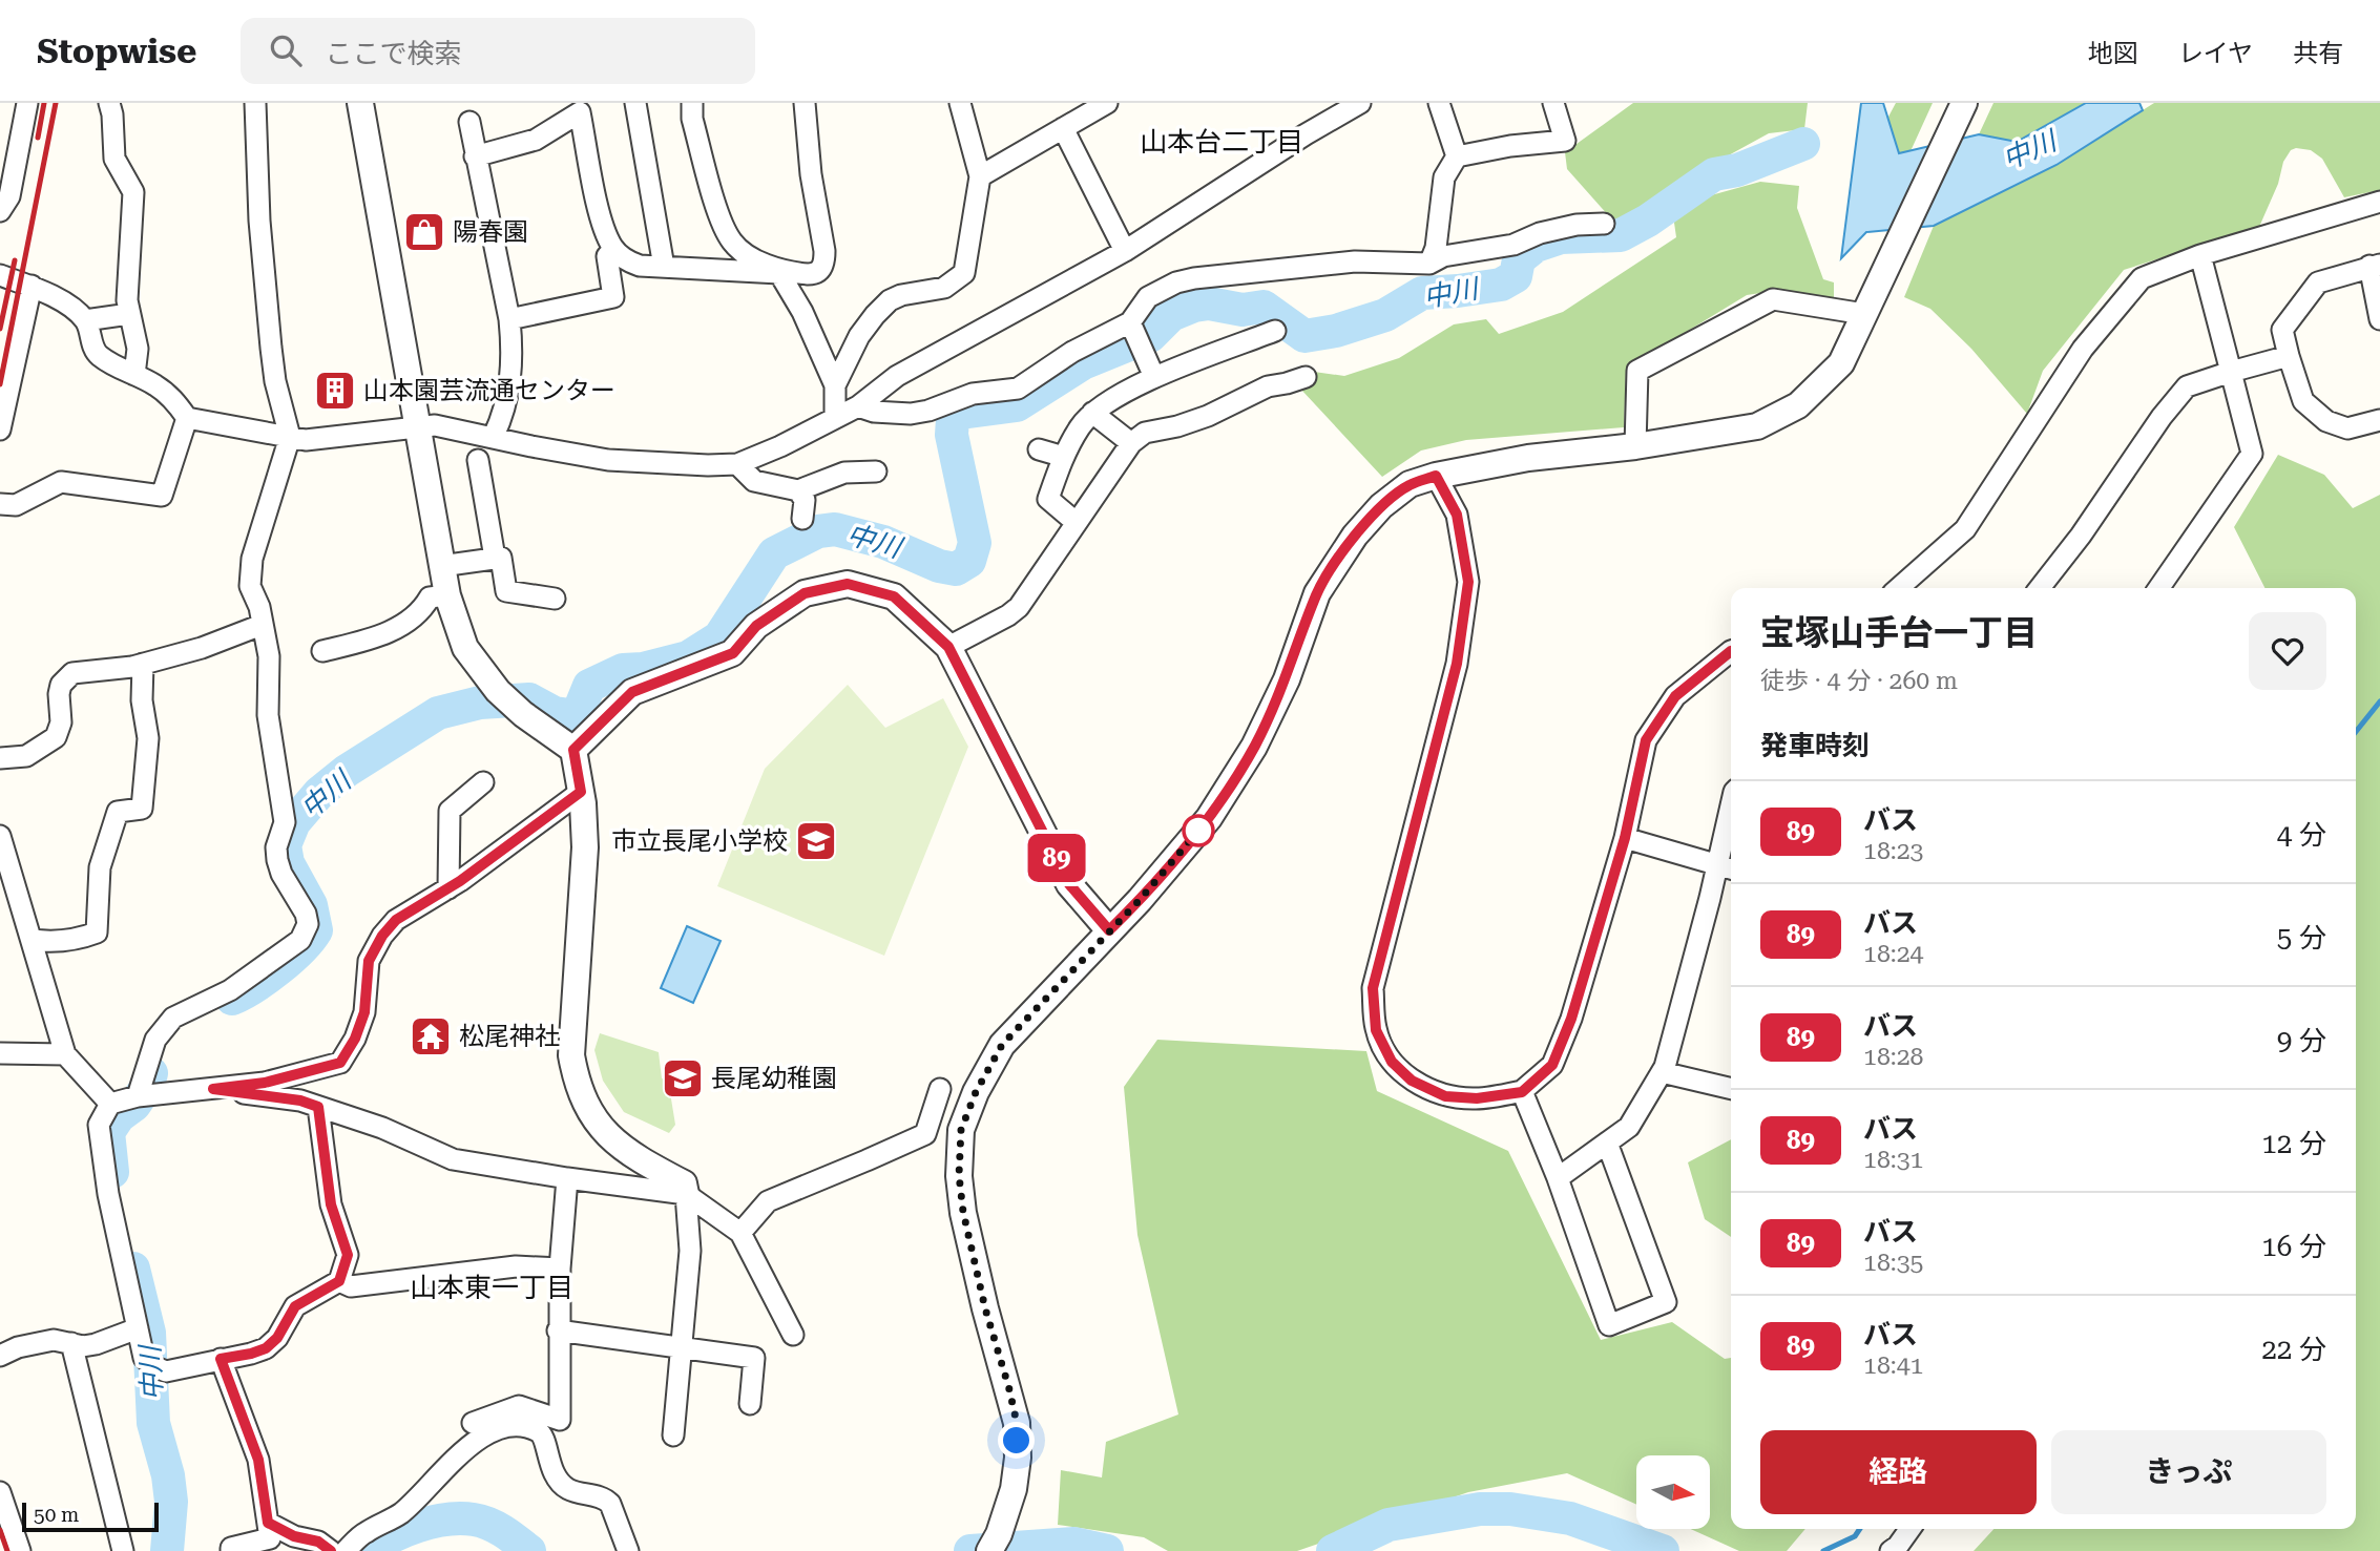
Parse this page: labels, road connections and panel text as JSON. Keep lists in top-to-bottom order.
{
  "districts": ["山本台二丁目", "山本東一丁目"],
  "water": ["中川"],
  "places": {
    "shop": ["陽春園"],
    "building": ["山本園芸流通センター"],
    "school or university": ["市立長尾小学校", "長尾幼稚園"],
    "temple": ["松尾神社"]
  },
  "lines": ["bus line 89"],
  "scale_bar": "50 m",
  "north": "right",
  "page": {
    "header": "Stopwise",
    "search": "ここで検索",
    "nav": ["地図", "レイヤ", "共有"],
    "on_map": "89",
    "heading": [
      ["宝塚山手台一丁目", "徒歩 · 4 分 · 260 m"],
      "発車時刻"
    ],
    "list": [
      {
        "mark": "89",
        "name": "バス",
        "note": "18:23",
        "value": "4 分"
      },
      {
        "mark": "89",
        "name": "バス",
        "note": "18:24",
        "value": "5 分"
      },
      {
        "mark": "89",
        "name": "バス",
        "note": "18:28",
        "value": "9 分"
      },
      {
        "mark": "89",
        "name": "バス",
        "note": "18:31",
        "value": "12 分"
      },
      {
        "mark": "89",
        "name": "バス",
        "note": "18:35",
        "value": "16 分"
      },
      {
        "mark": "89",
        "name": "バス",
        "note": "18:41",
        "value": "22 分"
      }
    ],
    "buttons": ["経路", "きっぷ"],
    "scale": "50 m"
  }
}
